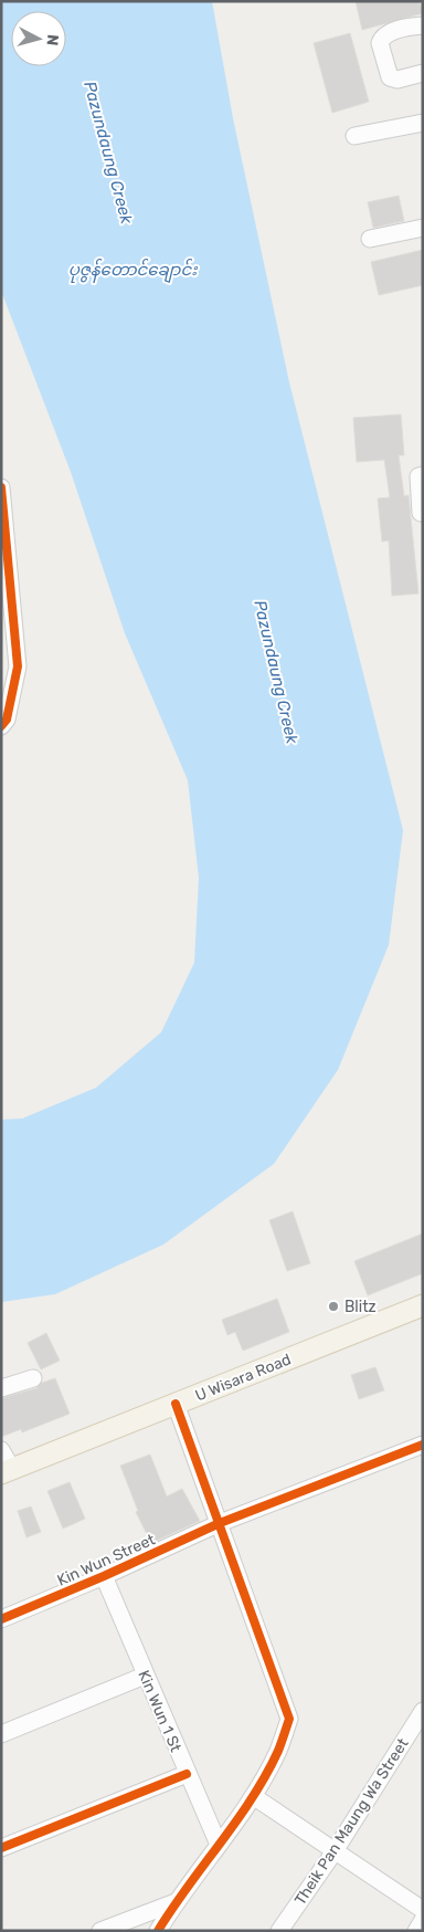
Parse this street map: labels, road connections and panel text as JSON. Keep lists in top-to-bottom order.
{
  "streets": {
    "main road": ["U Wisara Road"],
    "street": ["Kin Wun Street", "Kin Wun 1 St", "Theik Pan Maung Wa Street"]
  },
  "crossings": [
    ["Kin Wun Street", "Kin Wun 1 St"]
  ],
  "water": ["Pazundaung Creek", "ပုဇွန်တောင်ချောင်း"],
  "places": ["Blitz"],
  "north": "right"
}
